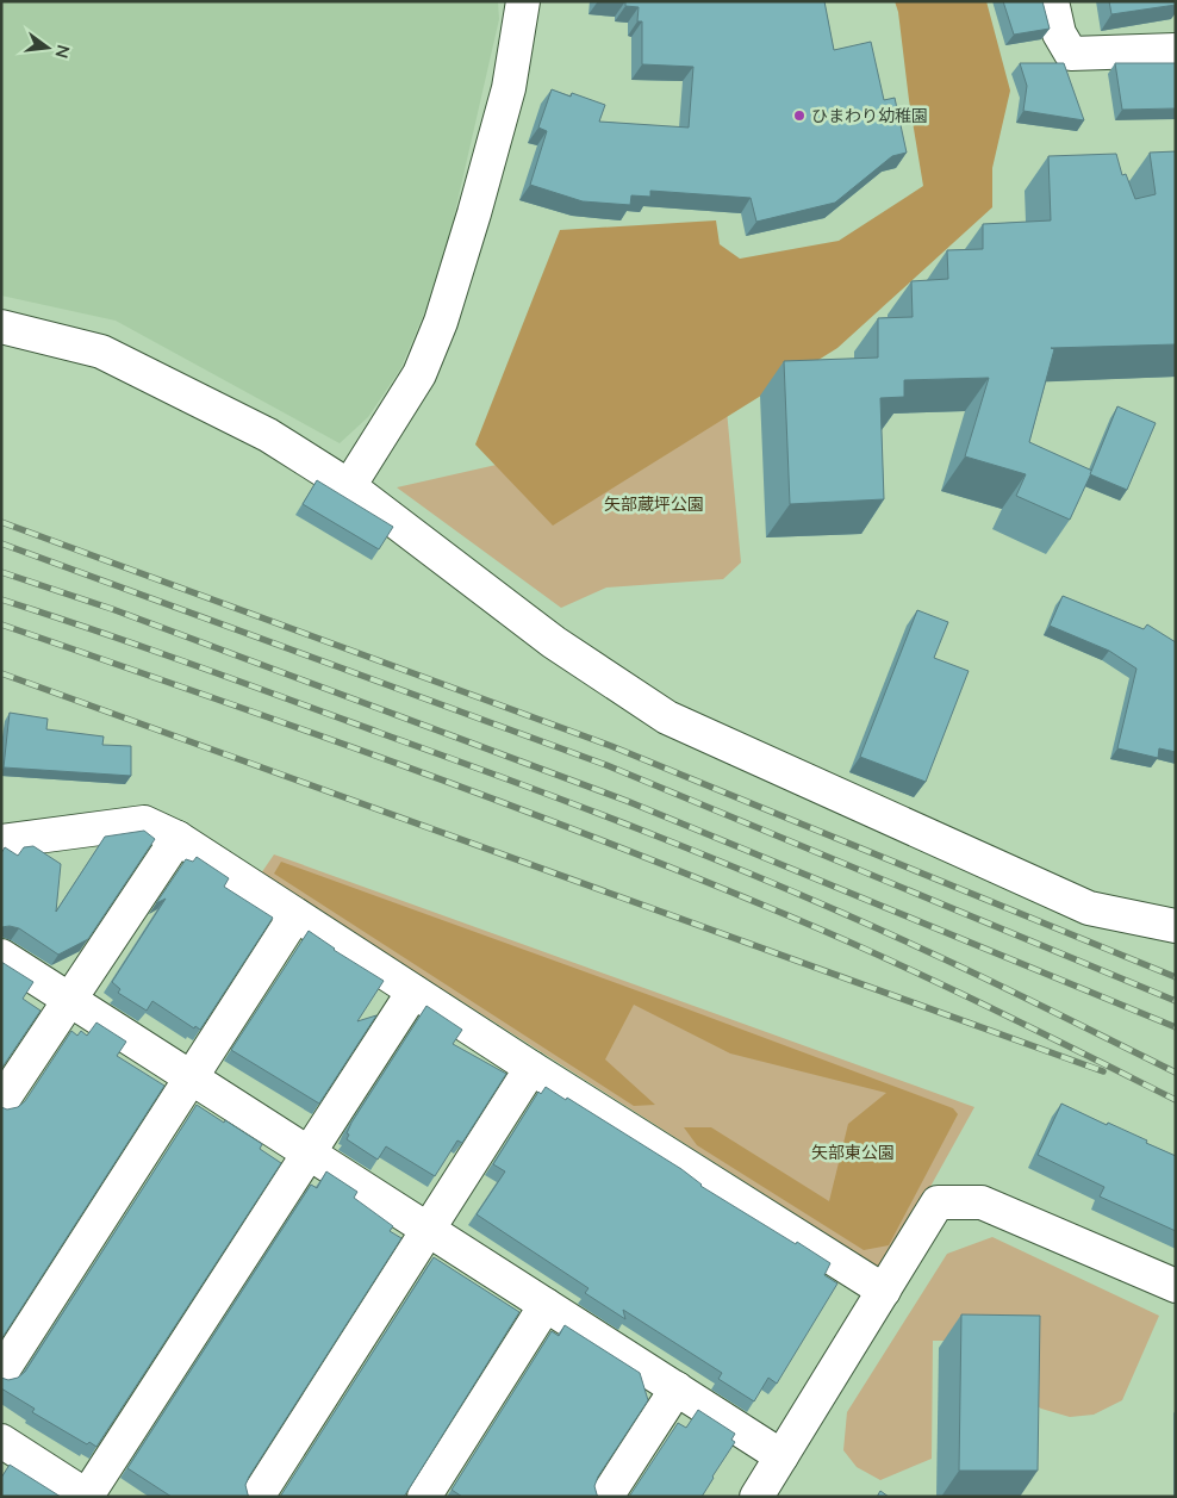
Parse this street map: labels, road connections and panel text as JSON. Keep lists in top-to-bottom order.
{
  "parks": ["矢部蔵坪公園", "矢部東公園"],
  "places": ["ひまわり幼稚園"],
  "north": "right"
}
